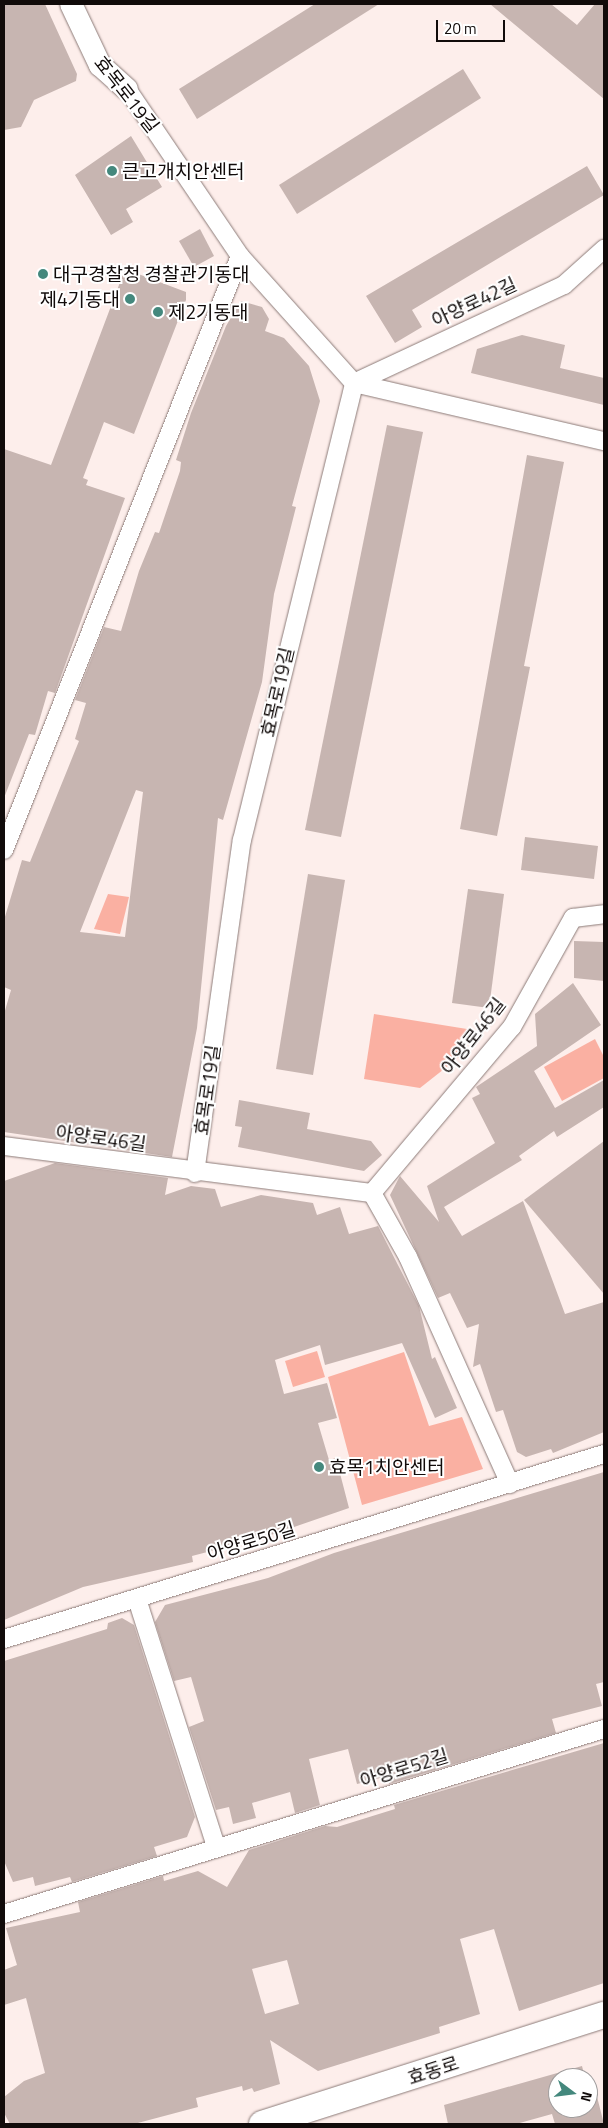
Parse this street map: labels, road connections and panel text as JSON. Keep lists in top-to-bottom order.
{
  "streets": {
    "main road": ["효동로"],
    "street": [
      "효목로19길",
      "아양로42길",
      "아양로46길",
      "아양로50길",
      "아양로52길"
    ]
  },
  "crossings": [
    ["효목로19길", "아양로42길"],
    ["효목로19길", "아양로46길"]
  ],
  "places": [
    "큰고개치안센터",
    "대구경찰청 경찰관기동대",
    "제4기동대",
    "제2기동대",
    "효목1치안센터"
  ],
  "scale_bar": "20 m",
  "north": "right"
}
